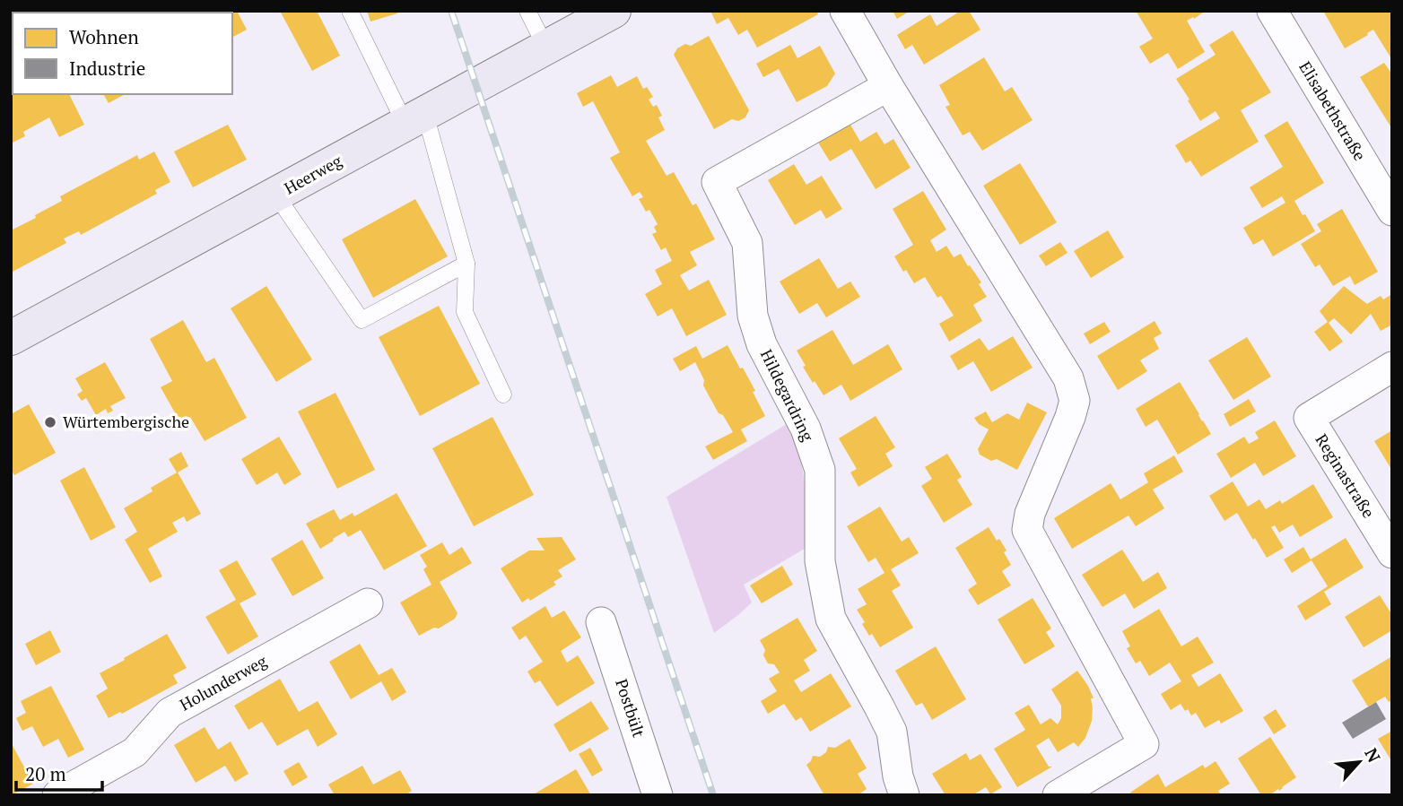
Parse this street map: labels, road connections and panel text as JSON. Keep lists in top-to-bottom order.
{
  "streets": {
    "street": [
      "Elisabethstraße",
      "Heerweg",
      "Hildegardring",
      "Reginastraße",
      "Holunderweg",
      "Postbült"
    ]
  },
  "places": ["Würtembergische"],
  "legend": ["Wohnen", "Industrie"],
  "scale_bar": "20 m",
  "north": "top right"
}
